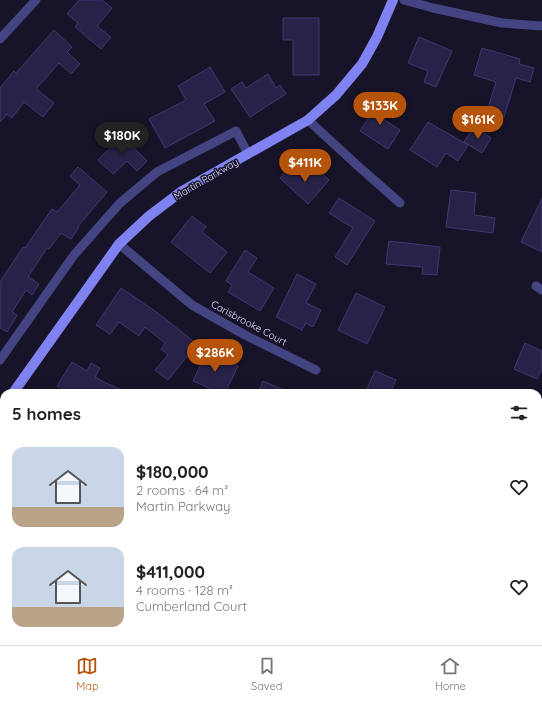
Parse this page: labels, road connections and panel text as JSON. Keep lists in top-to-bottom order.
{
  "streets": {
    "street": ["Martin Parkway", "Carisbrooke Court"]
  },
  "crossings": [
    ["Martin Parkway", "Carisbrooke Court"]
  ],
  "page": {
    "price": [
      "$133K",
      "$161K",
      "$180K",
      "$411K",
      "$286K"
    ],
    "heading": "5 homes",
    "list": [
      {
        "name": "$180,000",
        "note": "2 rooms · 64 m² · Martin Parkway"
      },
      {
        "name": "$411,000",
        "note": "4 rooms · 128 m² · Cumberland Court"
      }
    ],
    "tabs": ["Map", "Saved", "Home"]
  }
}
